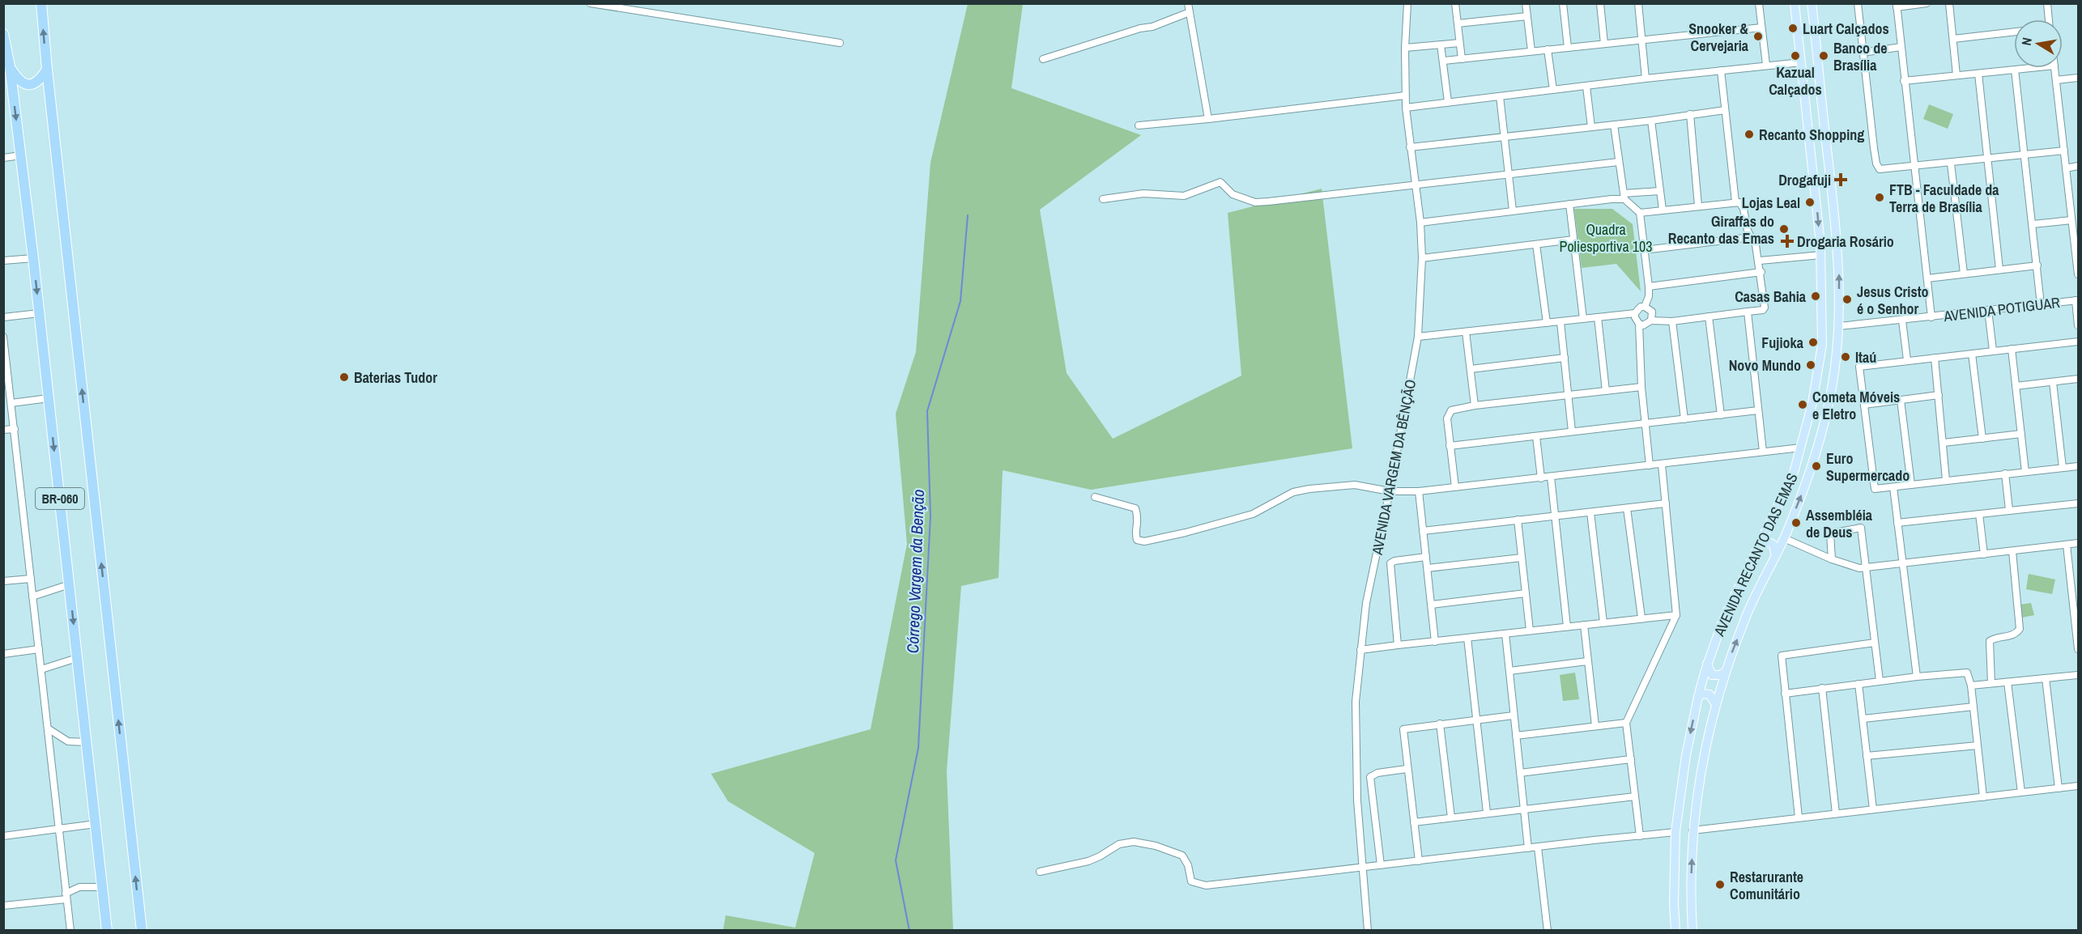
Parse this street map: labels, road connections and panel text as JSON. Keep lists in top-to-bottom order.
{
  "streets": {
    "highway": ["BR-060"],
    "main road": ["AVENIDA RECANTO DAS EMAS"],
    "street": ["AVENIDA POTIGUAR", "AVENIDA VARGEM DA BÊNÇÃO"]
  },
  "crossings": [
    ["AVENIDA POTIGUAR", "AVENIDA RECANTO DAS EMAS"]
  ],
  "water": ["Córrego Vargem da Benção"],
  "parks": ["Quadra Poliesportiva 103"],
  "places": {
    "other": [
      "Luart Calçados",
      "Snooker & Cervejaria",
      "Kazual Calçados",
      "Banco de Brasília",
      "Recanto Shopping",
      "FTB - Faculdade da Terra de Brasília",
      "Lojas Leal",
      "Giraffas do Recanto das Emas",
      "Casas Bahia",
      "Jesus Cristo é o Senhor",
      "Fujioka",
      "Itaú",
      "Novo Mundo",
      "Baterias Tudor",
      "Cometa Móveis e Eletro",
      "Euro Supermercado",
      "Assembléia de Deus",
      "Restarurante Comunitário"
    ],
    "health": ["Drogafuji", "Drogaria Rosário"]
  },
  "north": "left"
}
